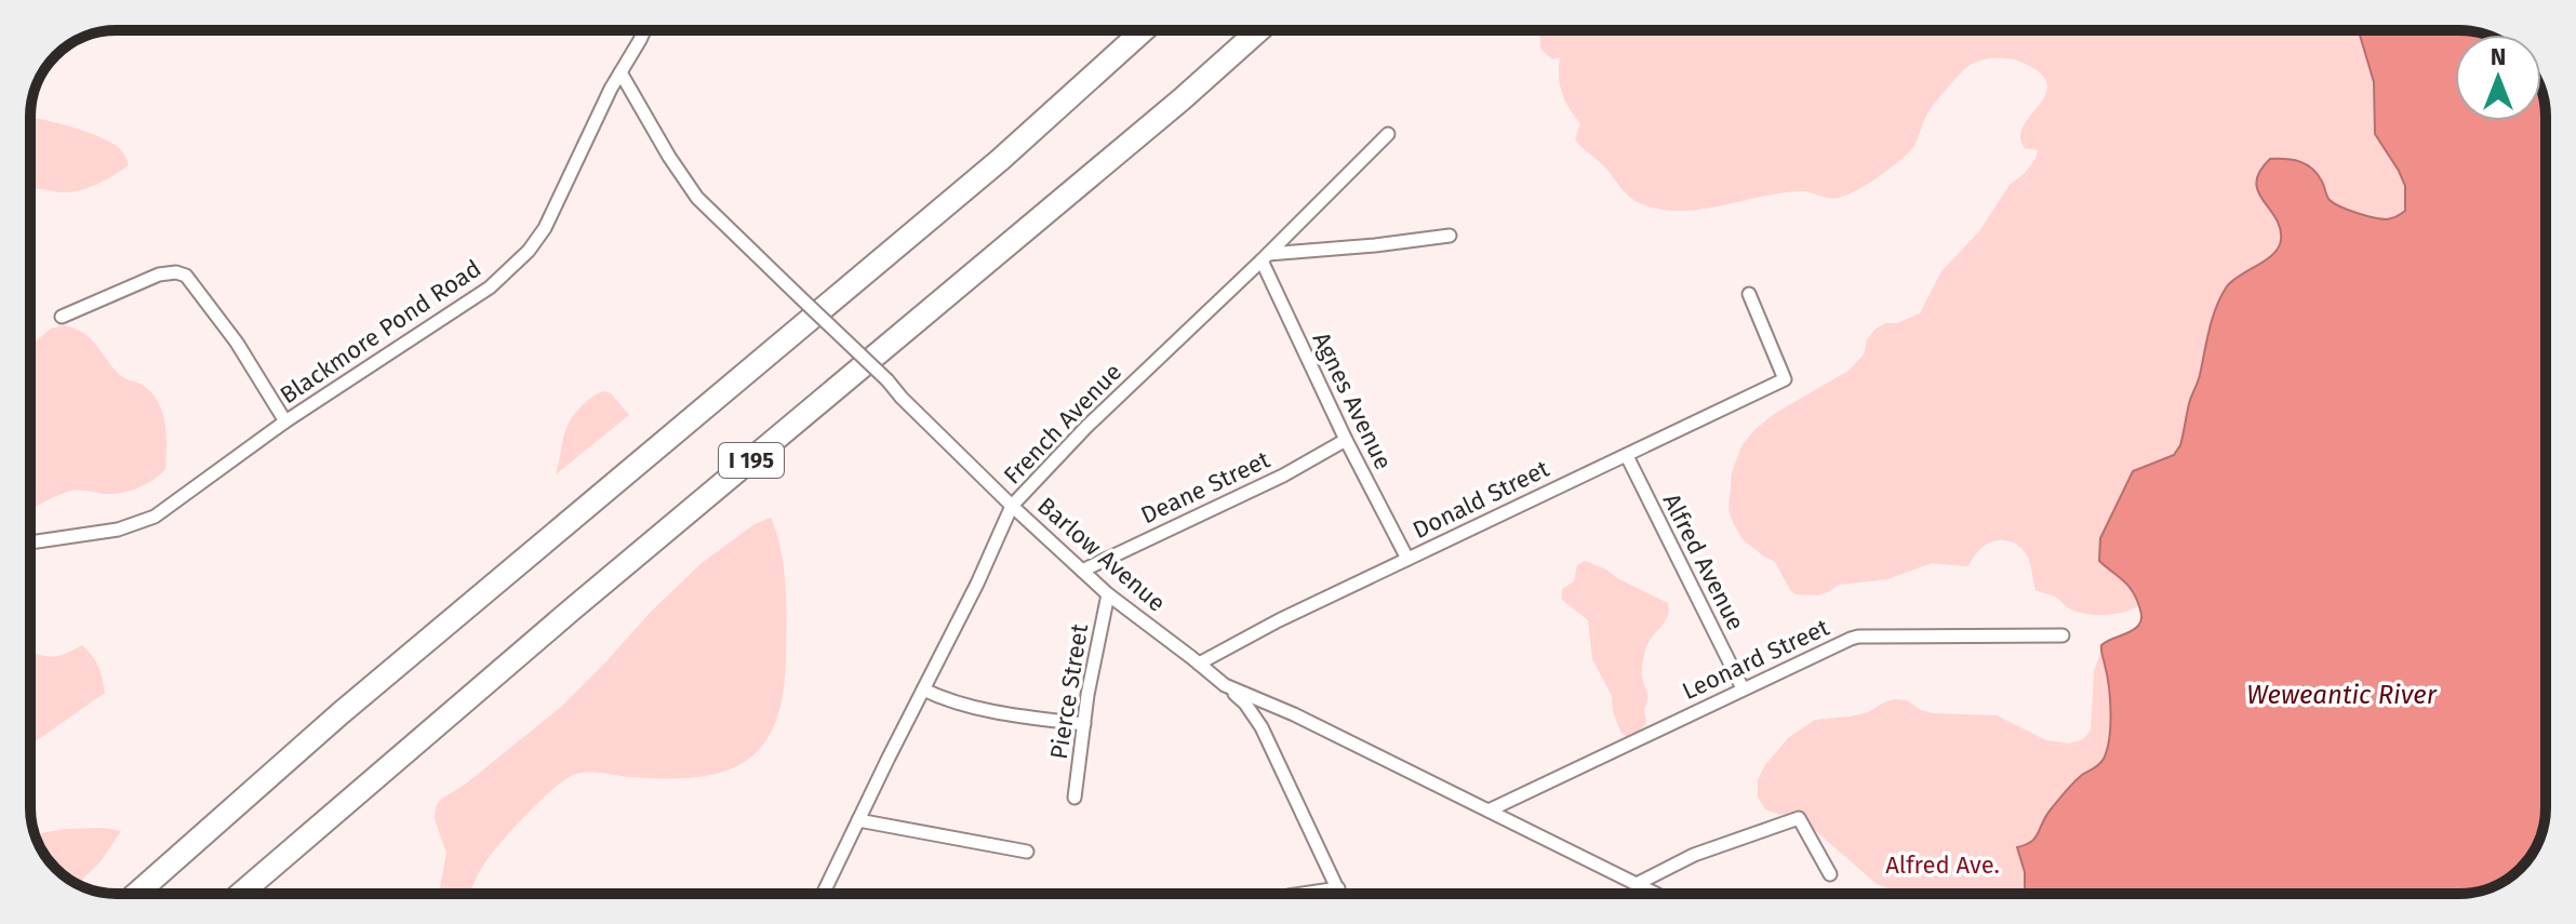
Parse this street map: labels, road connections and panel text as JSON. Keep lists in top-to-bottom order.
{
  "streets": {
    "highway": ["I 195"],
    "street": [
      "Blackmore Pond Road",
      "Agnes Avenue",
      "French Avenue",
      "Deane Street",
      "Donald Street",
      "Barlow Avenue",
      "Alfred Avenue",
      "Leonard Street",
      "Pierce Street"
    ]
  },
  "crossings": [
    ["Blackmore Pond Road", "Barlow Avenue"],
    ["Agnes Avenue", "French Avenue"],
    ["Agnes Avenue", "Deane Street"],
    ["Agnes Avenue", "Donald Street"],
    ["French Avenue", "Barlow Avenue"],
    ["Deane Street", "Barlow Avenue"],
    ["Donald Street", "Barlow Avenue"],
    ["Donald Street", "Alfred Avenue"],
    ["Barlow Avenue", "Leonard Street"],
    ["Barlow Avenue", "Pierce Street"],
    ["Alfred Avenue", "Leonard Street"]
  ],
  "water": ["Weweantic River"],
  "parks": ["Alfred Ave."],
  "north": "top"
}
